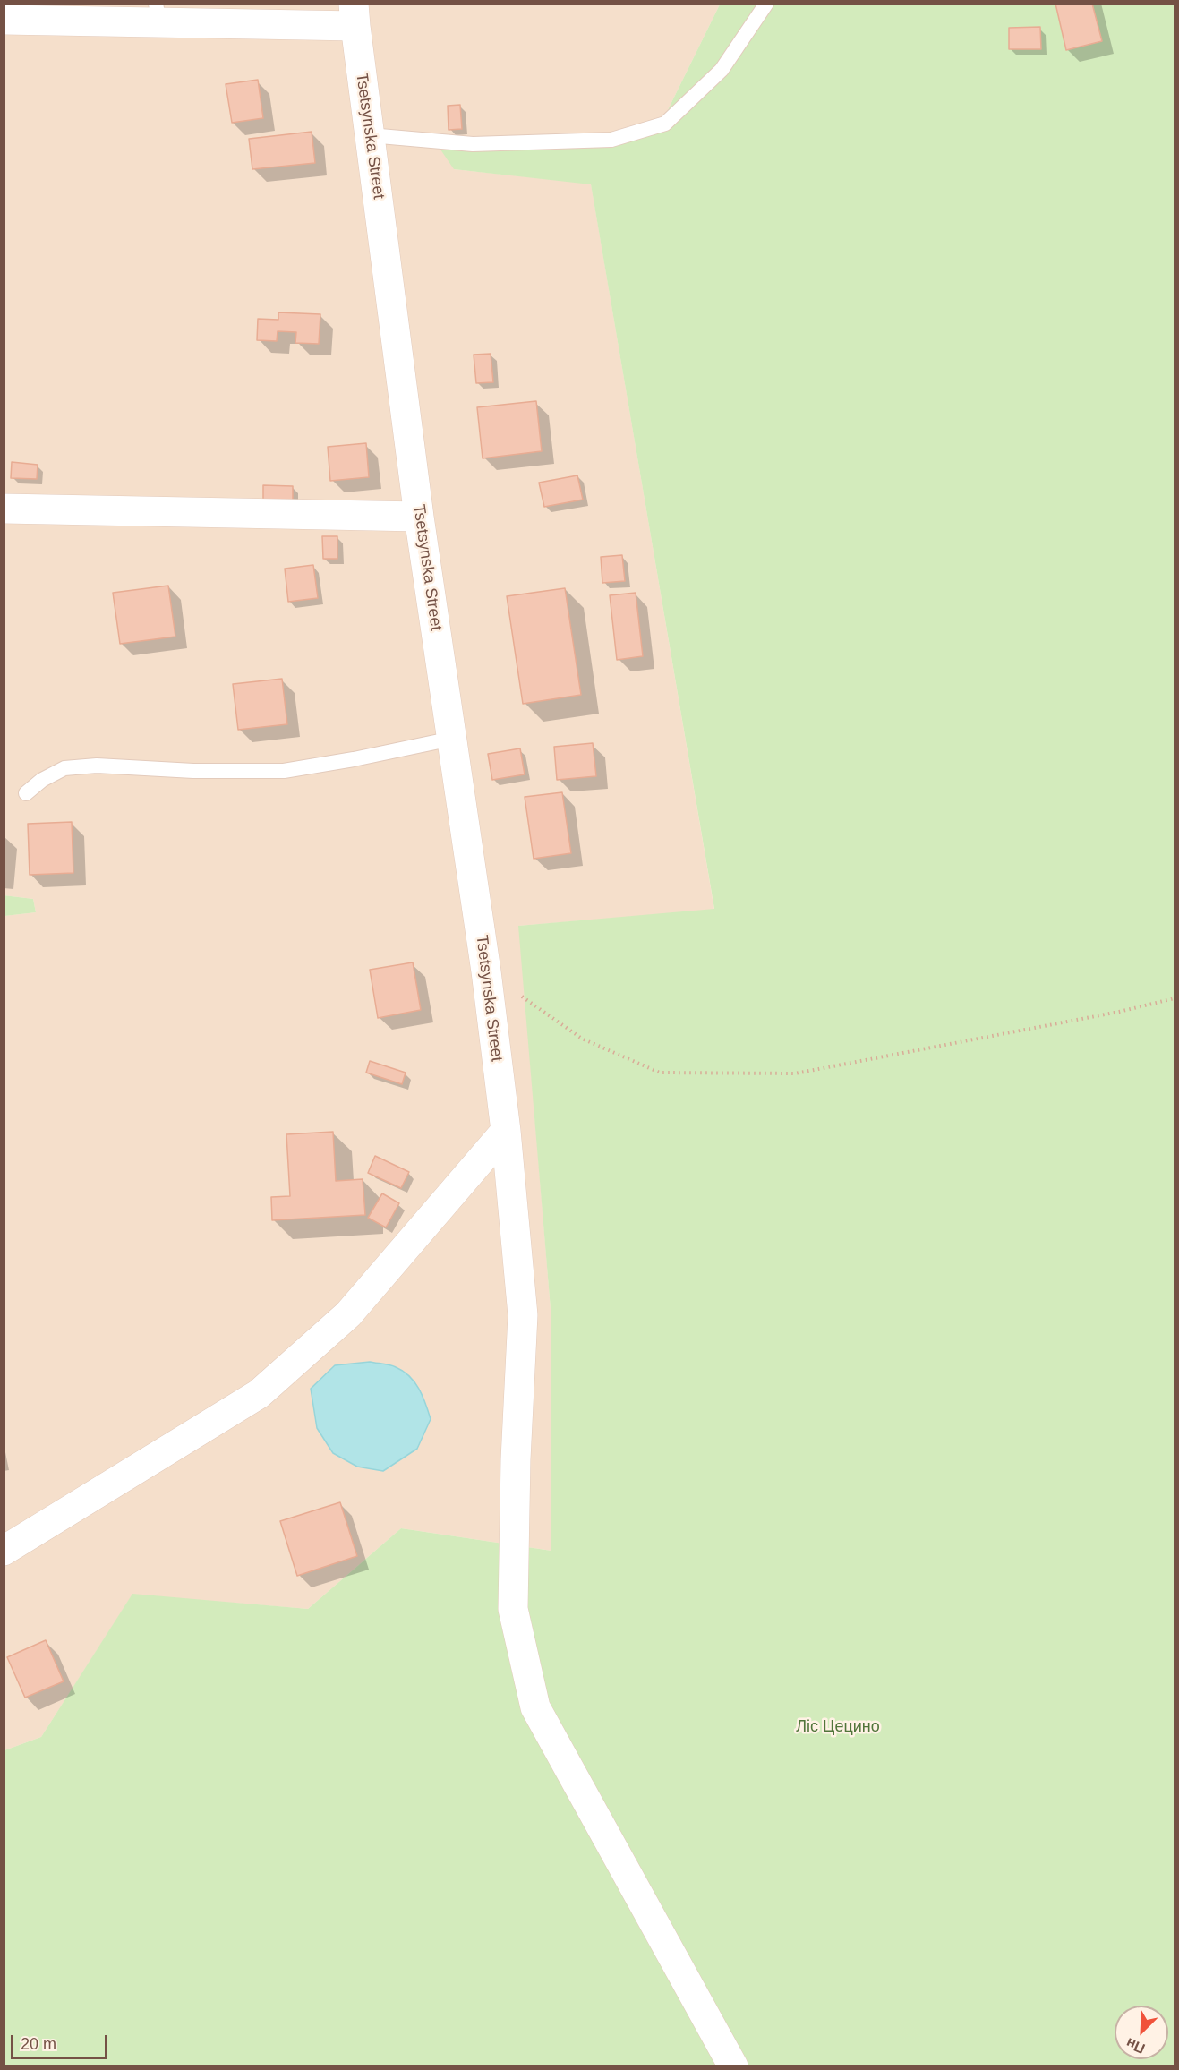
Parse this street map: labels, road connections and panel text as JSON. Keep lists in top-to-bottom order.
{
  "streets": {
    "street": ["Tsetsynska Street"]
  },
  "parks": ["Ліс Цецино"],
  "scale_bar": "20 m",
  "north": "bottom left"
}
